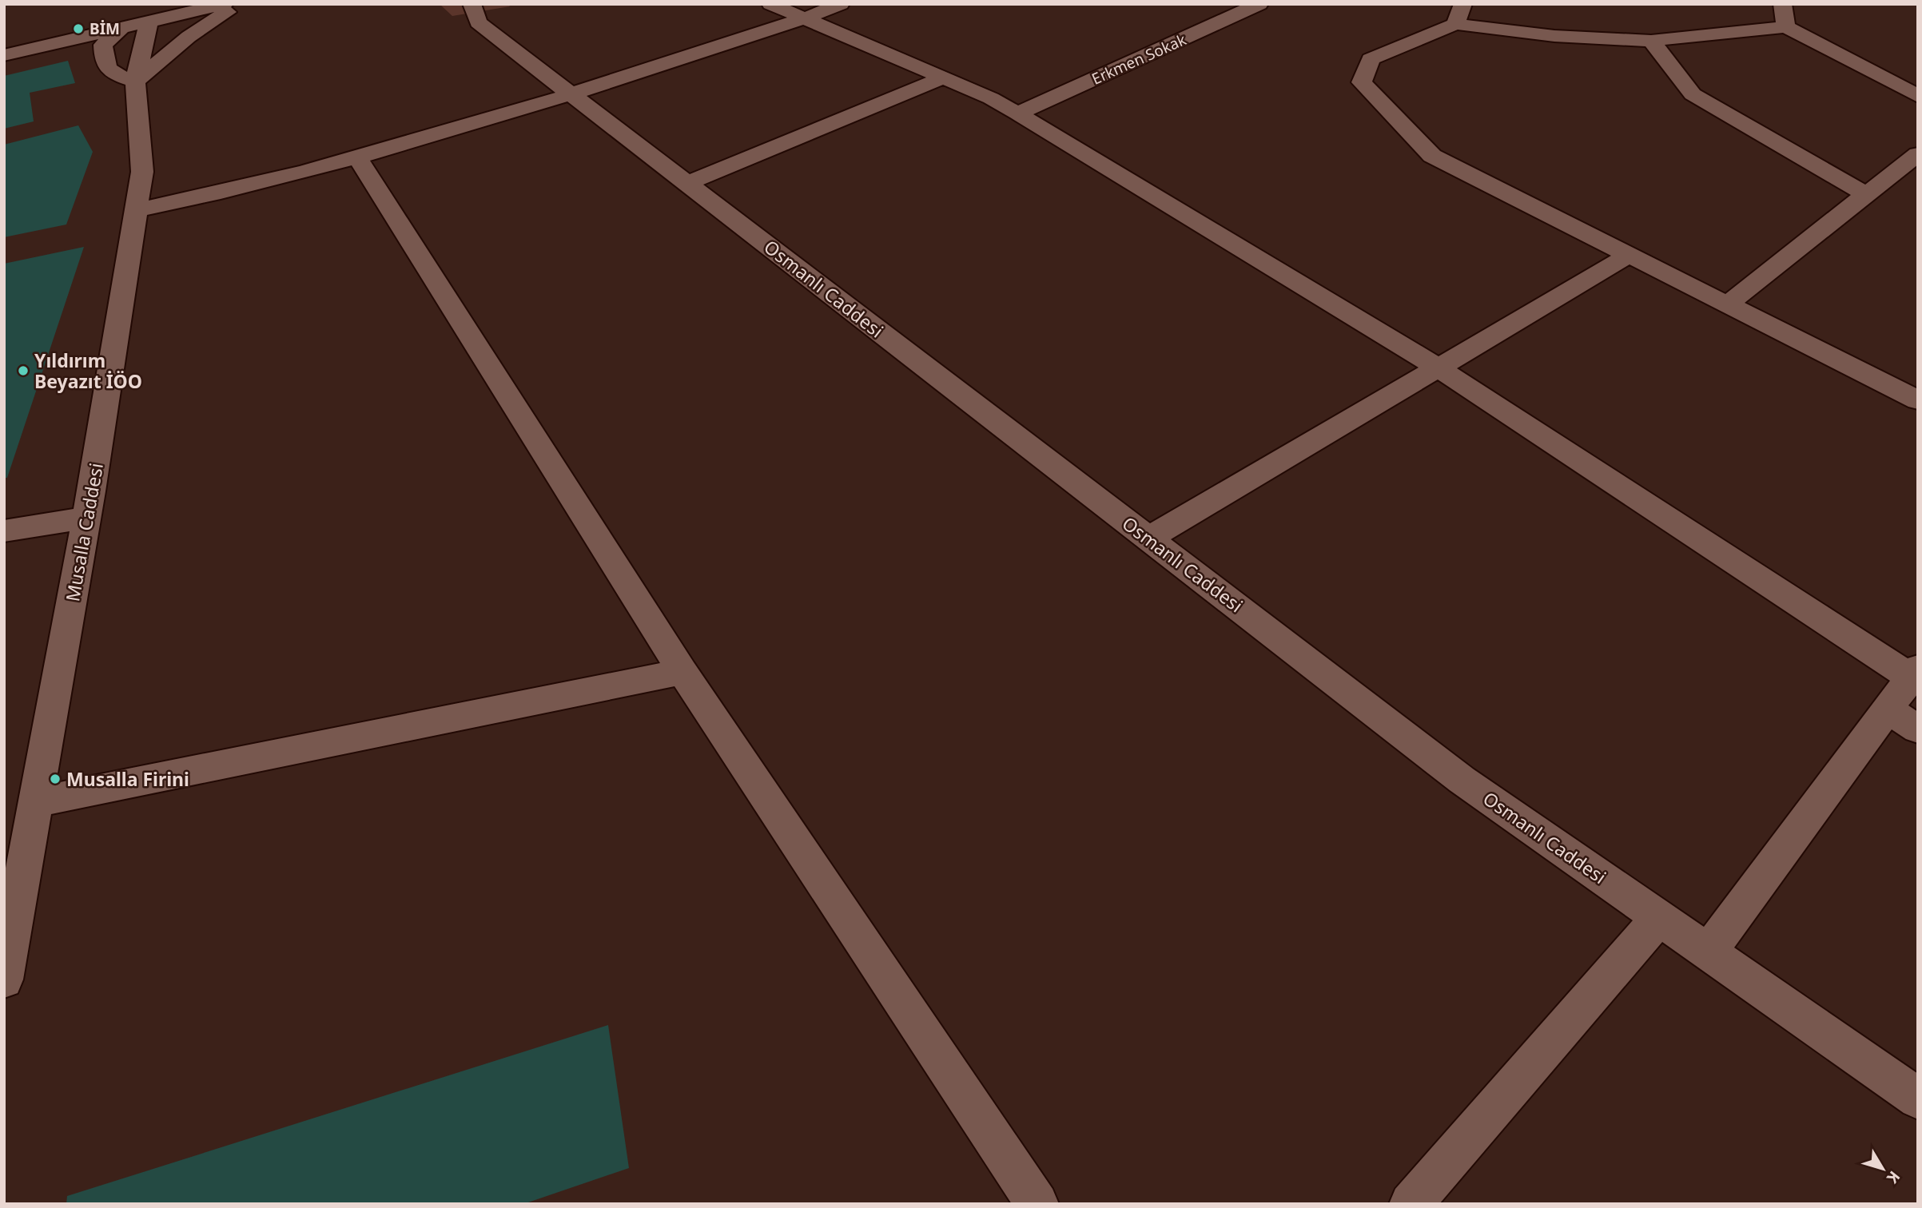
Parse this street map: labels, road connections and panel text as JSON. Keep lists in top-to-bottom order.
{
  "streets": {
    "street": ["Erkmen Sokak", "Osmanlı Caddesi", "Musalla Caddesi"]
  },
  "places": ["BİM", "Yıldırım Beyazıt İÖO", "Musalla Firini"],
  "north": "bottom right"
}
